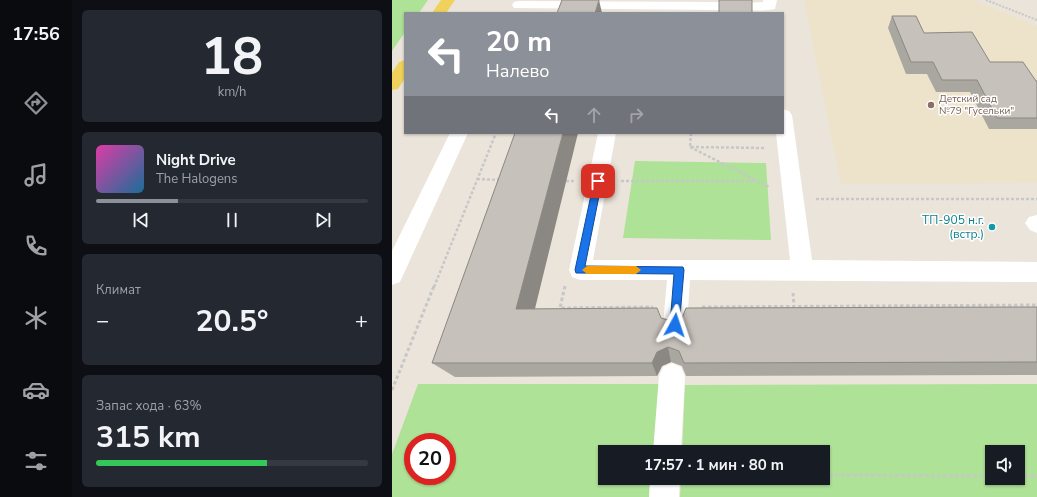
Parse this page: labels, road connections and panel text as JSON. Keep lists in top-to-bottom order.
{
  "places": ["Детский сад №79 \"Гусельки\"", "ТП-905 н.г. (встр.)"],
  "page": {
    "tabs": "17:56",
    "tile": [
      ["18", "km/h"],
      "Климат",
      ["Запас хода · 63%", "315 km"]
    ],
    "turn": ["20 m", "Налево"],
    "song": ["Night Drive", "The Halogens"],
    "heat": ["−", "20.5°", "+"],
    "limit": "20",
    "trip": "17:57 · 1 мин · 80 m"
  }
}
